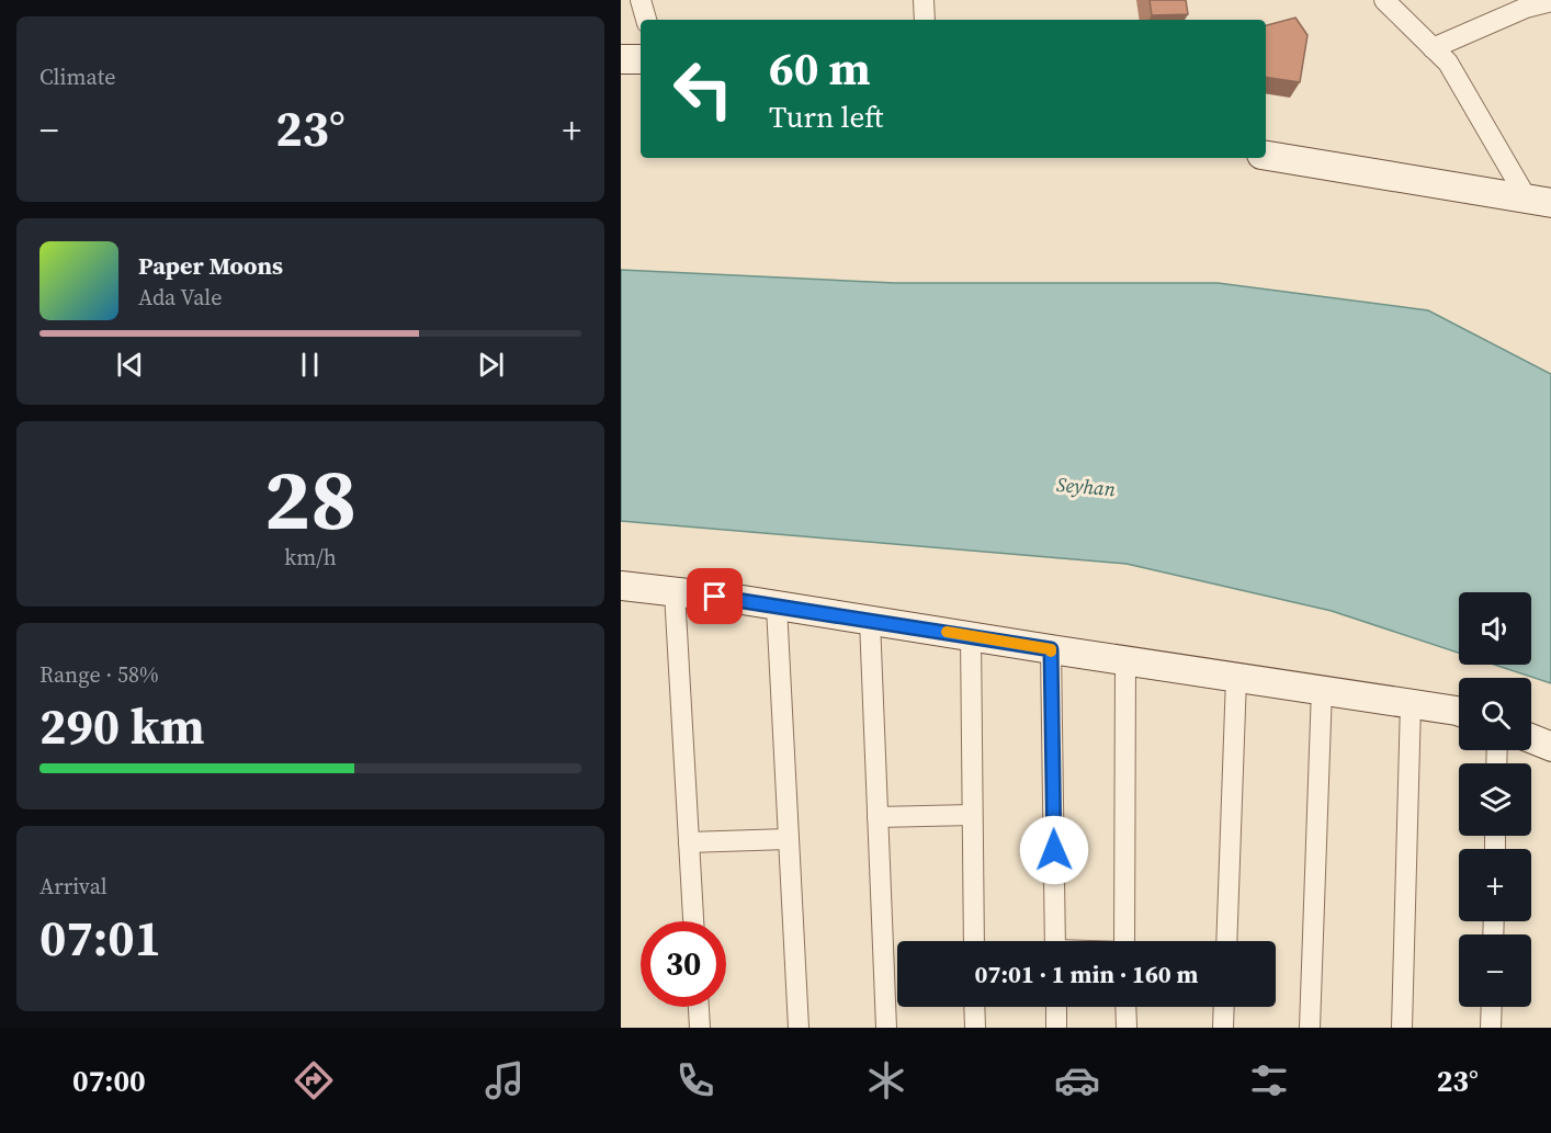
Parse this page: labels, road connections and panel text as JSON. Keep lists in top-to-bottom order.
{
  "water": ["Seyhan"],
  "page": {
    "tile": [
      "Climate",
      ["28", "km/h"],
      ["Range · 58%", "290 km"],
      ["Arrival", "07:01"]
    ],
    "turn": ["60 m", "Turn left"],
    "heat": ["−", "23°", "+"],
    "song": ["Paper Moons", "Ada Vale"],
    "map_buttons": ["+", "−"],
    "limit": "30",
    "trip": "07:01 · 1 min · 160 m",
    "tabs": ["07:00", "23°"]
  }
}
